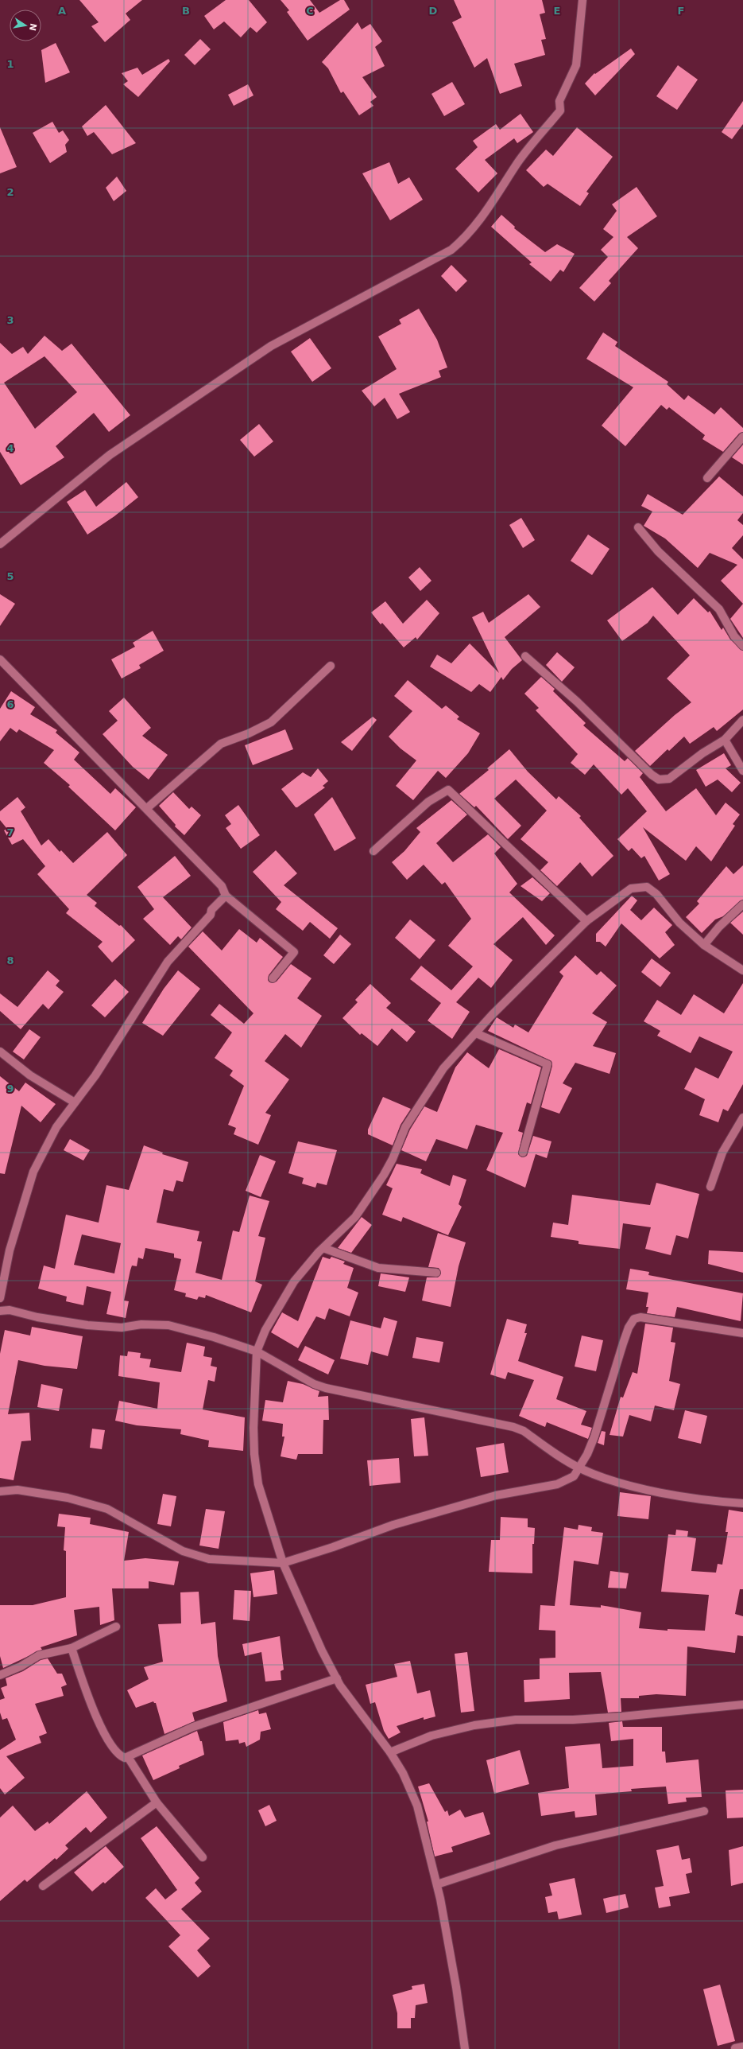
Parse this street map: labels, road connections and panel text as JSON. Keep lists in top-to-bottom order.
{
  "north": "right",
  "grid": {
    "columns": [
      "A",
      "B",
      "C",
      "D",
      "E",
      "F"
    ],
    "rows": [
      "1",
      "2",
      "3",
      "4",
      "5",
      "6",
      "7",
      "8",
      "9"
    ]
  }
}
